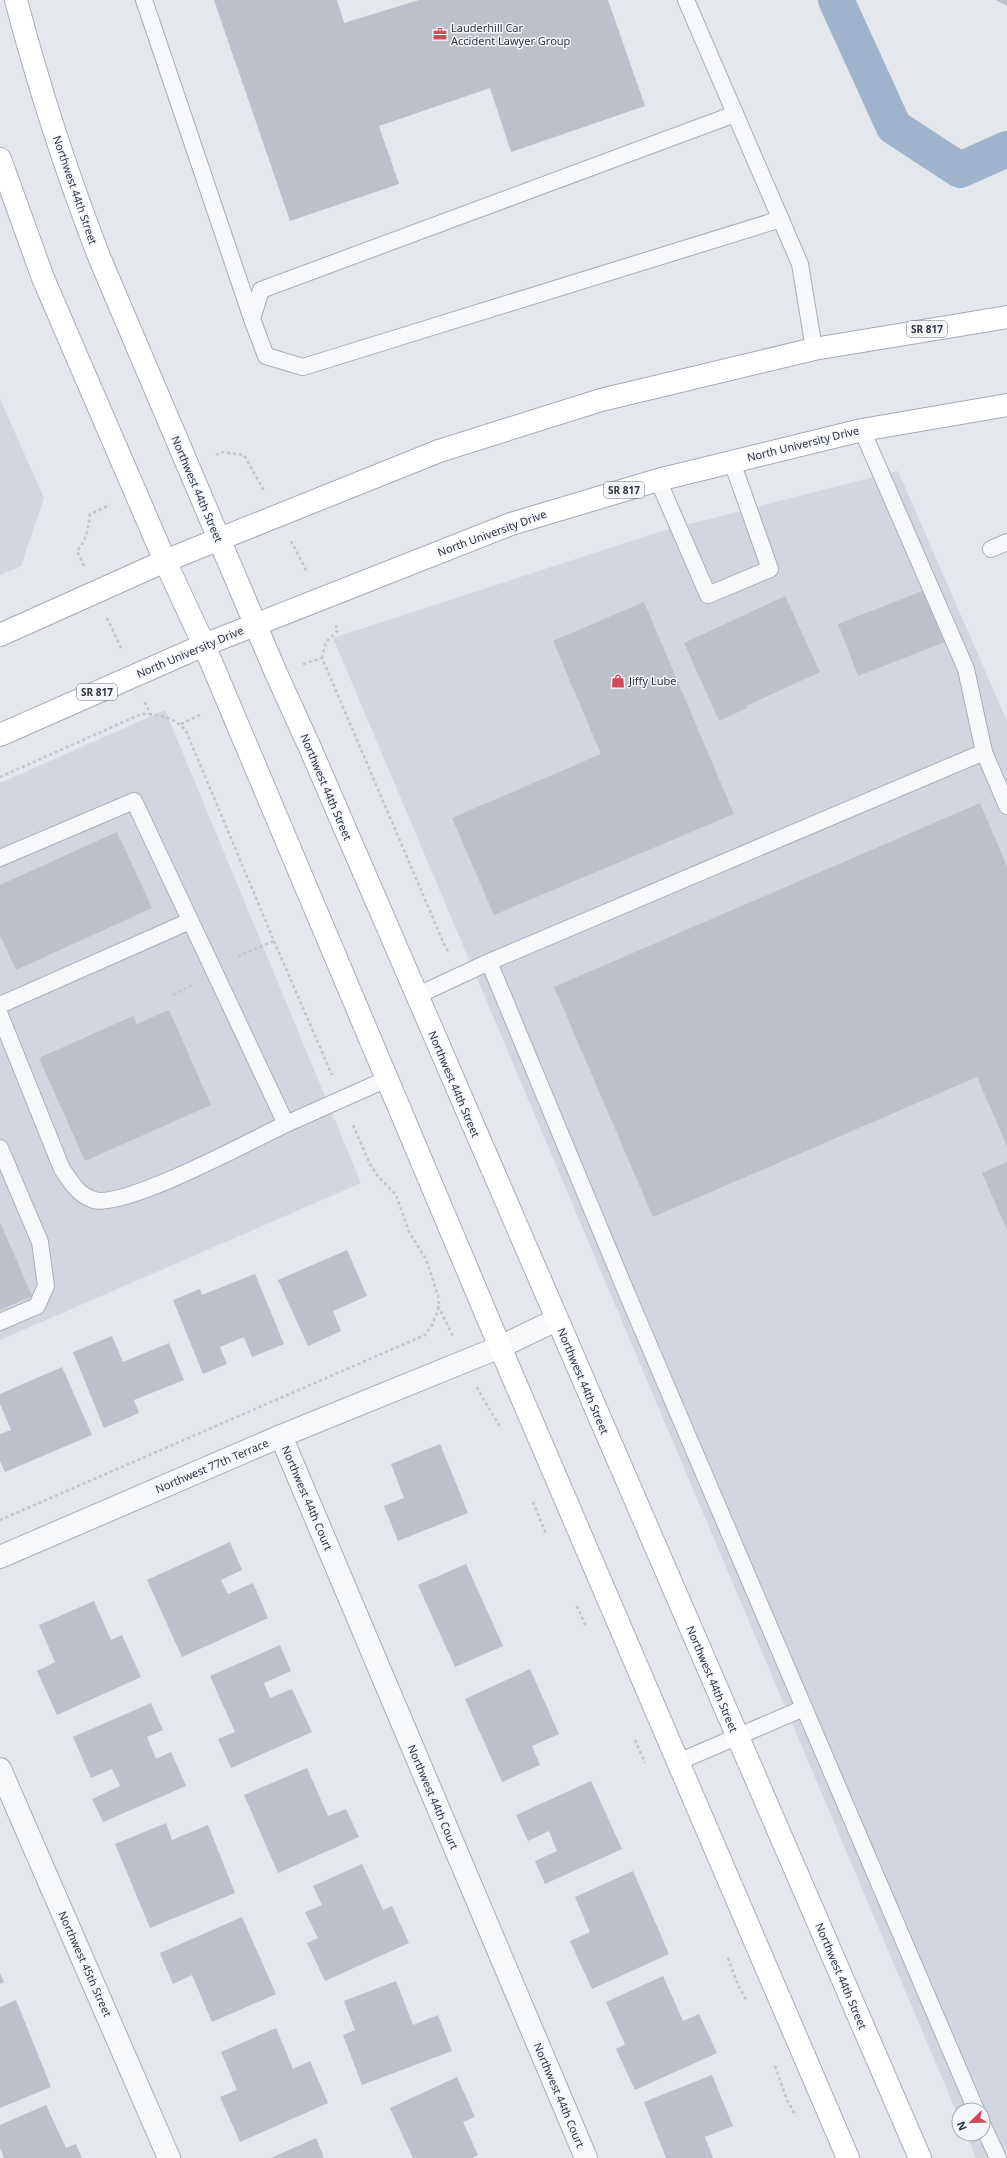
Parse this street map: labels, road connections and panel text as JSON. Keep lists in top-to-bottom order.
{
  "streets": {
    "street": [
      "Northwest 44th Street",
      "SR 817",
      "North University Drive",
      "Northwest 77th Terrace",
      "Northwest 44th Court",
      "Northwest 45th Street"
    ]
  },
  "crossings": [
    ["Northwest 44th Street", "SR 817"],
    ["Northwest 44th Street", "North University Drive"],
    ["Northwest 44th Street", "Northwest 77th Terrace"],
    ["Northwest 77th Terrace", "Northwest 44th Court"]
  ],
  "places": {
    "office": ["Lauderhill Car Accident Lawyer Group"],
    "shop": ["Jiffy Lube"]
  },
  "north": "bottom left"
}
